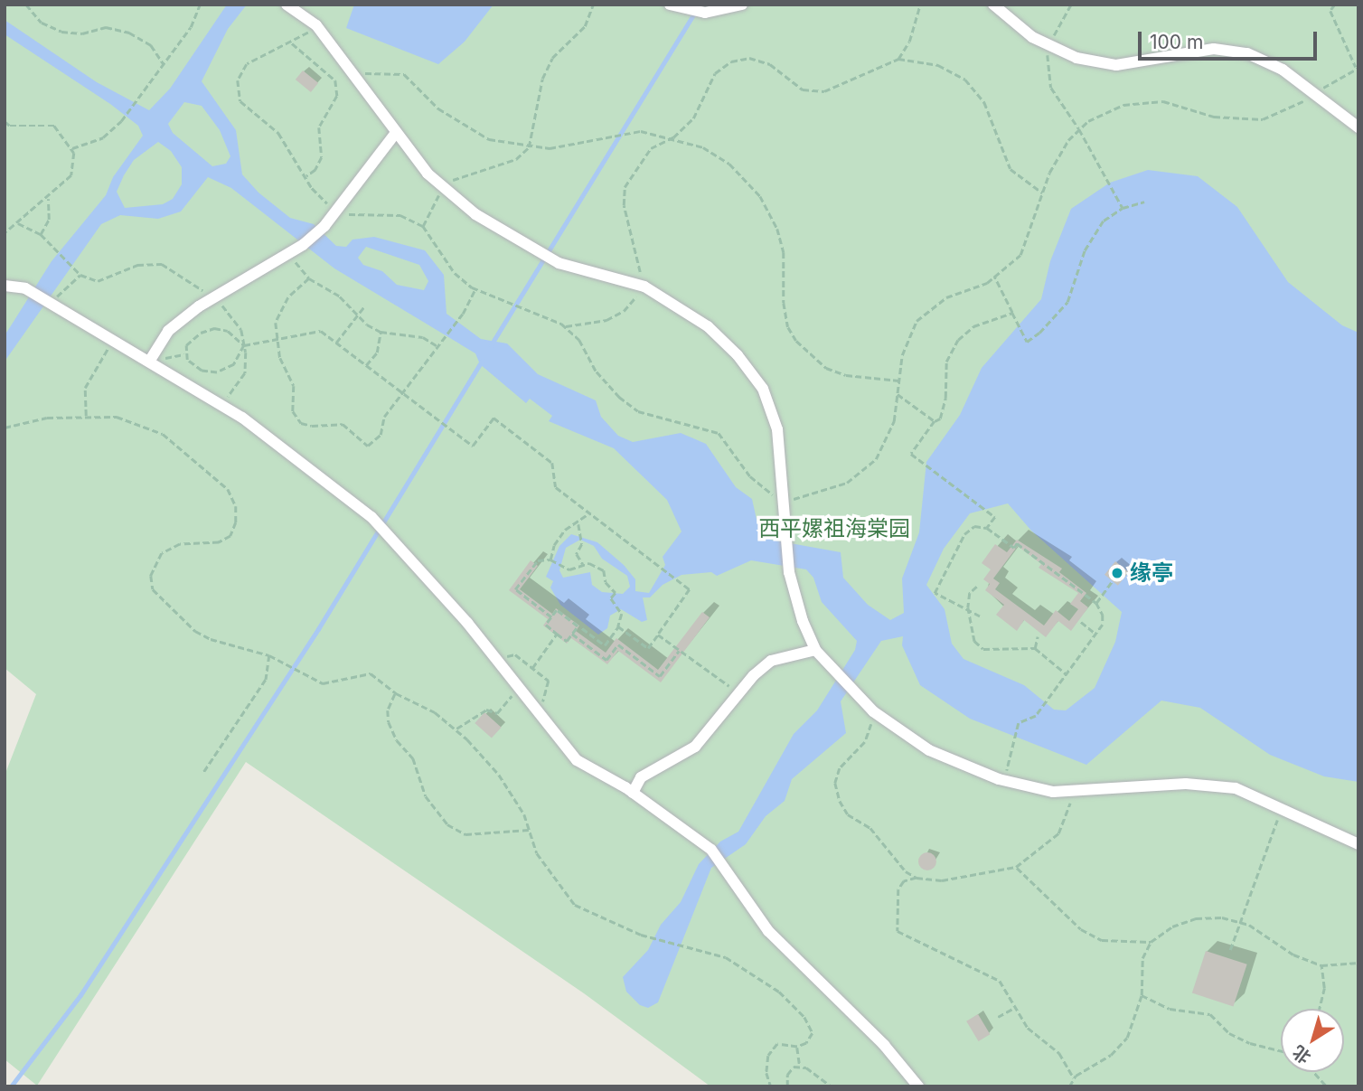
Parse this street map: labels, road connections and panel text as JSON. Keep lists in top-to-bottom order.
{
  "parks": ["西平嫘祖海棠园"],
  "places": ["缘亭"],
  "scale_bar": "100 m",
  "north": "bottom left"
}
